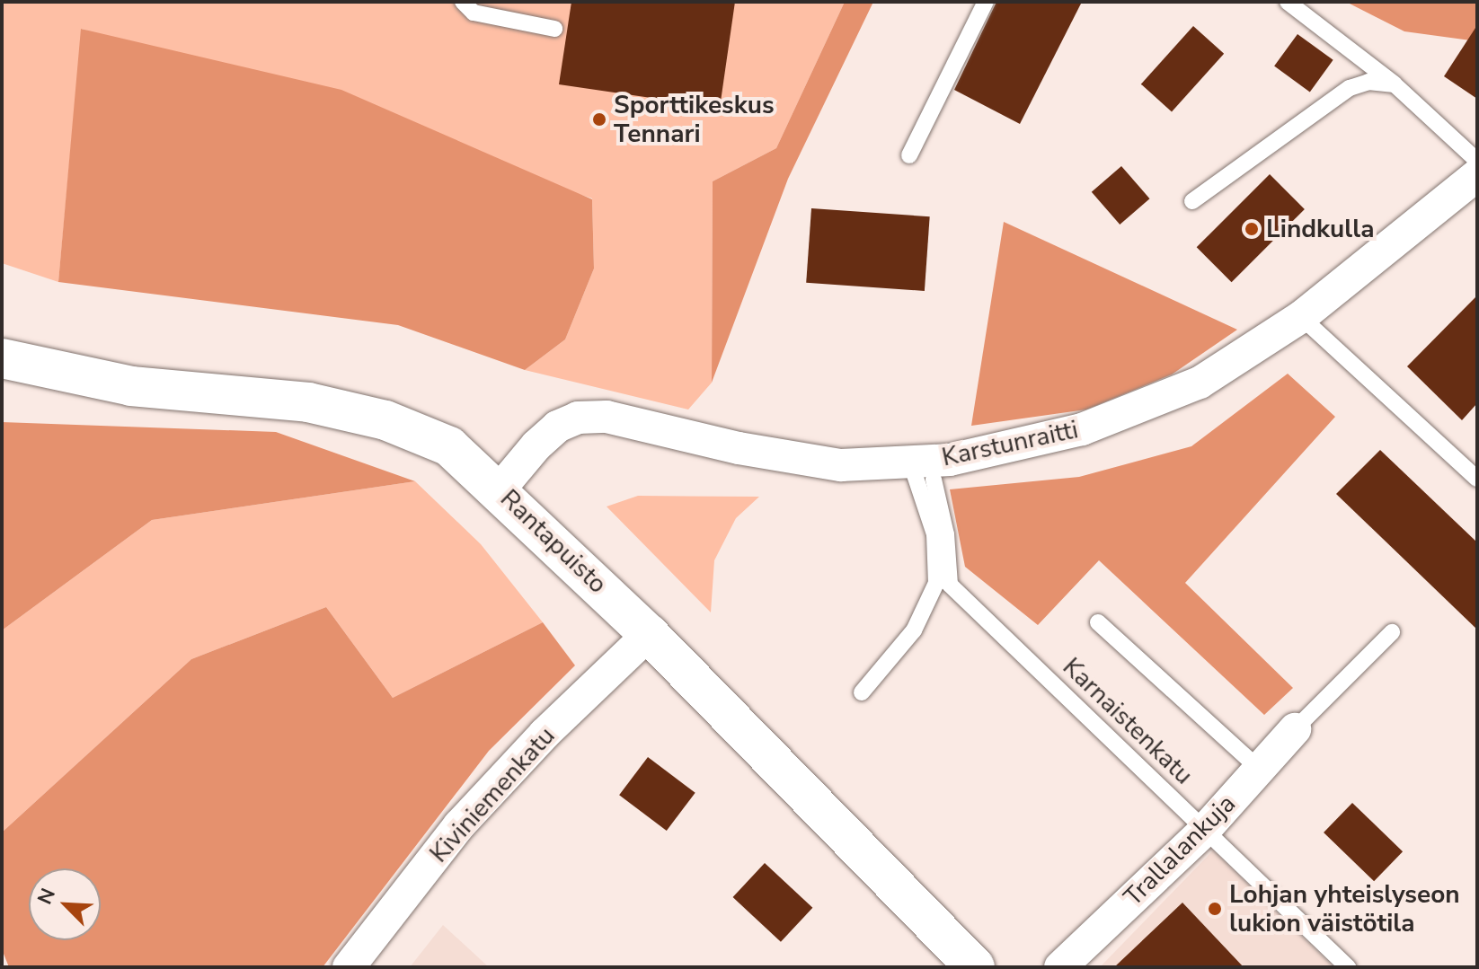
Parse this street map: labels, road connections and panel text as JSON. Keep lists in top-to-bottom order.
{
  "streets": {
    "street": [
      "Karstunraitti",
      "Rantapuisto",
      "Kiviniemenkatu",
      "Trallalankuja"
    ],
    "lane": ["Karnaistenkatu"]
  },
  "crossings": [
    ["Karstunraitti", "Rantapuisto"],
    ["Karstunraitti", "Karnaistenkatu"],
    ["Rantapuisto", "Kiviniemenkatu"],
    ["Karnaistenkatu", "Trallalankuja"]
  ],
  "places": ["Sporttikeskus Tennari", "Lindkulla", "Lohjan yhteislyseon lukion väistötila"],
  "north": "top left"
}
